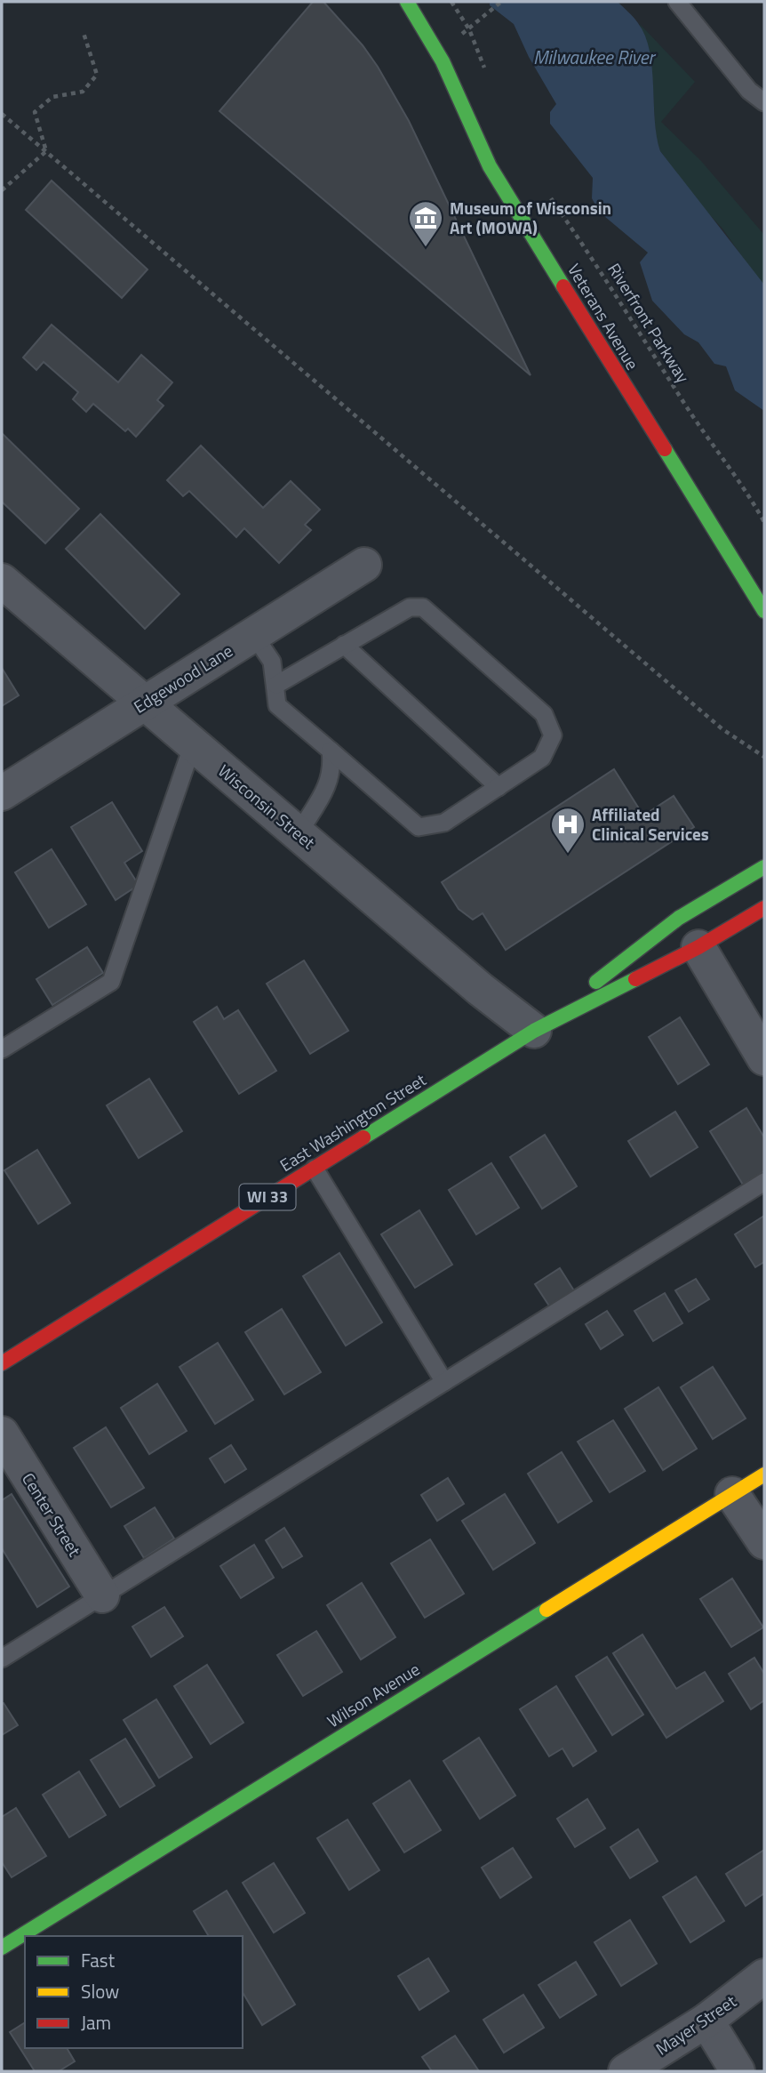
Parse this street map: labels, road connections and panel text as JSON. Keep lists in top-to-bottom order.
{
  "streets": {
    "street": [
      "Veterans Avenue",
      "Edgewood Lane",
      "Wisconsin Street",
      "East Washington Street",
      "WI 33",
      "Center Street",
      "Wilson Avenue",
      "Mayer Street"
    ],
    "path": ["Riverfront Parkway"]
  },
  "crossings": [
    ["Edgewood Lane", "Wisconsin Street"],
    ["Wisconsin Street", "East Washington Street"]
  ],
  "water": ["Milwaukee River"],
  "places": {
    "museum": ["Museum of Wisconsin Art (MOWA)"],
    "hospital": ["Affiliated Clinical Services"]
  },
  "legend": ["Fast", "Slow", "Jam"]
}
